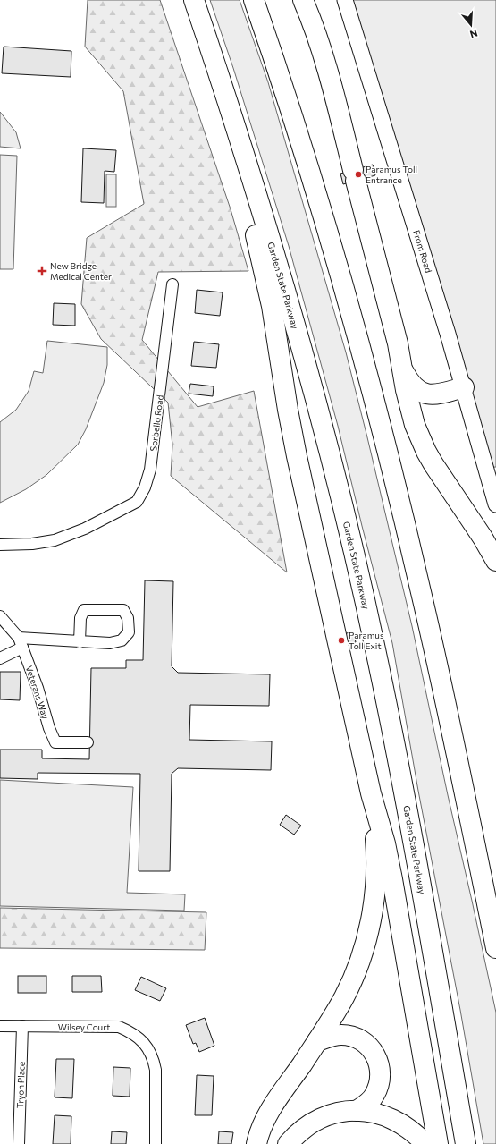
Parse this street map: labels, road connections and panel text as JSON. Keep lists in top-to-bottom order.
{
  "streets": {
    "highway": ["Garden State Parkway"],
    "street": [
      "From Road",
      "Sorbello Road",
      "Veterans Way",
      "Wilsey Court",
      "Tryon Place"
    ]
  },
  "crossings": [
    ["Wilsey Court", "Tryon Place"]
  ],
  "places": {
    "other": ["Paramus Toll Entrance", "Paramus Toll Exit"],
    "health": ["New Bridge Medical Center"]
  },
  "north": "bottom"
}
